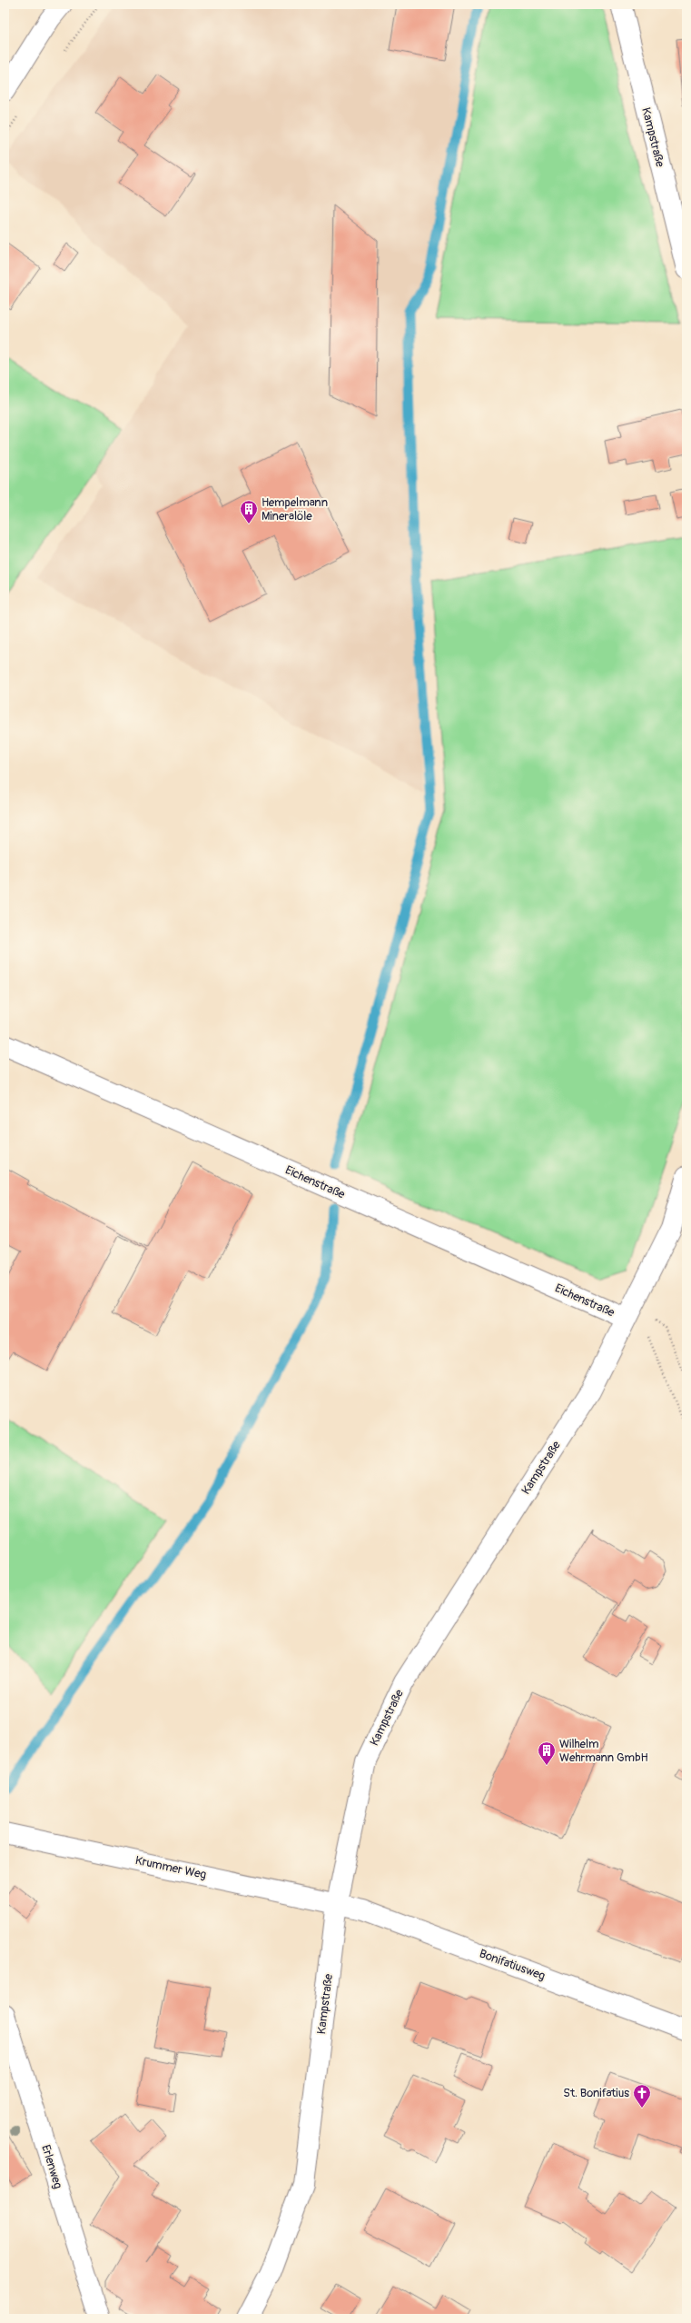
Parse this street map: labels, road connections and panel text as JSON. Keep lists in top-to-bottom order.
{
  "streets": {
    "street": [
      "Kampstraße",
      "Eichenstraße",
      "Krummer Weg",
      "Bonifatiusweg",
      "Erlenweg"
    ]
  },
  "crossings": [
    ["Kampstraße", "Eichenstraße"],
    ["Kampstraße", "Krummer Weg"],
    ["Kampstraße", "Bonifatiusweg"],
    ["Krummer Weg", "Bonifatiusweg"]
  ],
  "places": {
    "building": ["Hempelmann Mineralöle", "Wilhelm Wehrmann GmbH"],
    "church": ["St. Bonifatius"]
  }
}
